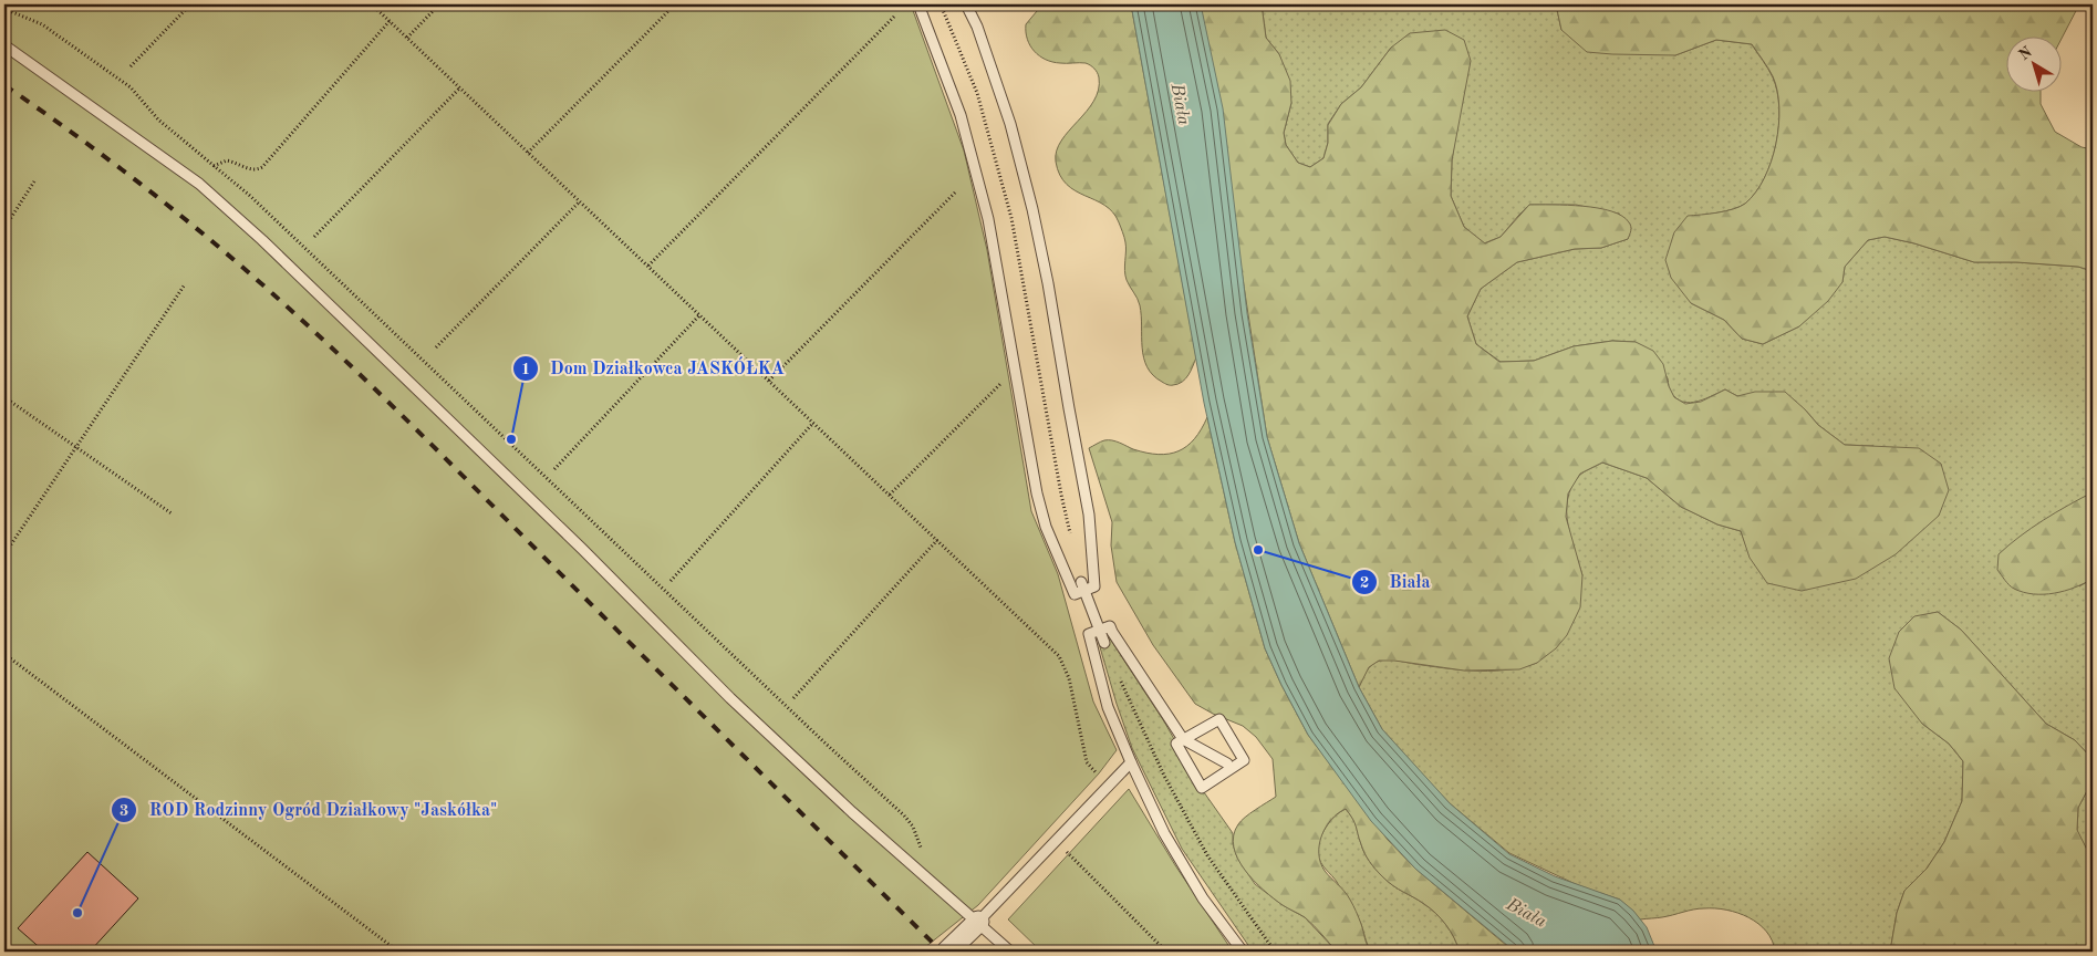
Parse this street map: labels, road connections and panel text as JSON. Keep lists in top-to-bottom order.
{
  "water": ["Biała"],
  "places": ["Dom Działkowca JASKÓŁKA", "Biała", "ROD Rodzinny Ogród Działkowy \"Jaskółka\""],
  "north": "top left"
}
